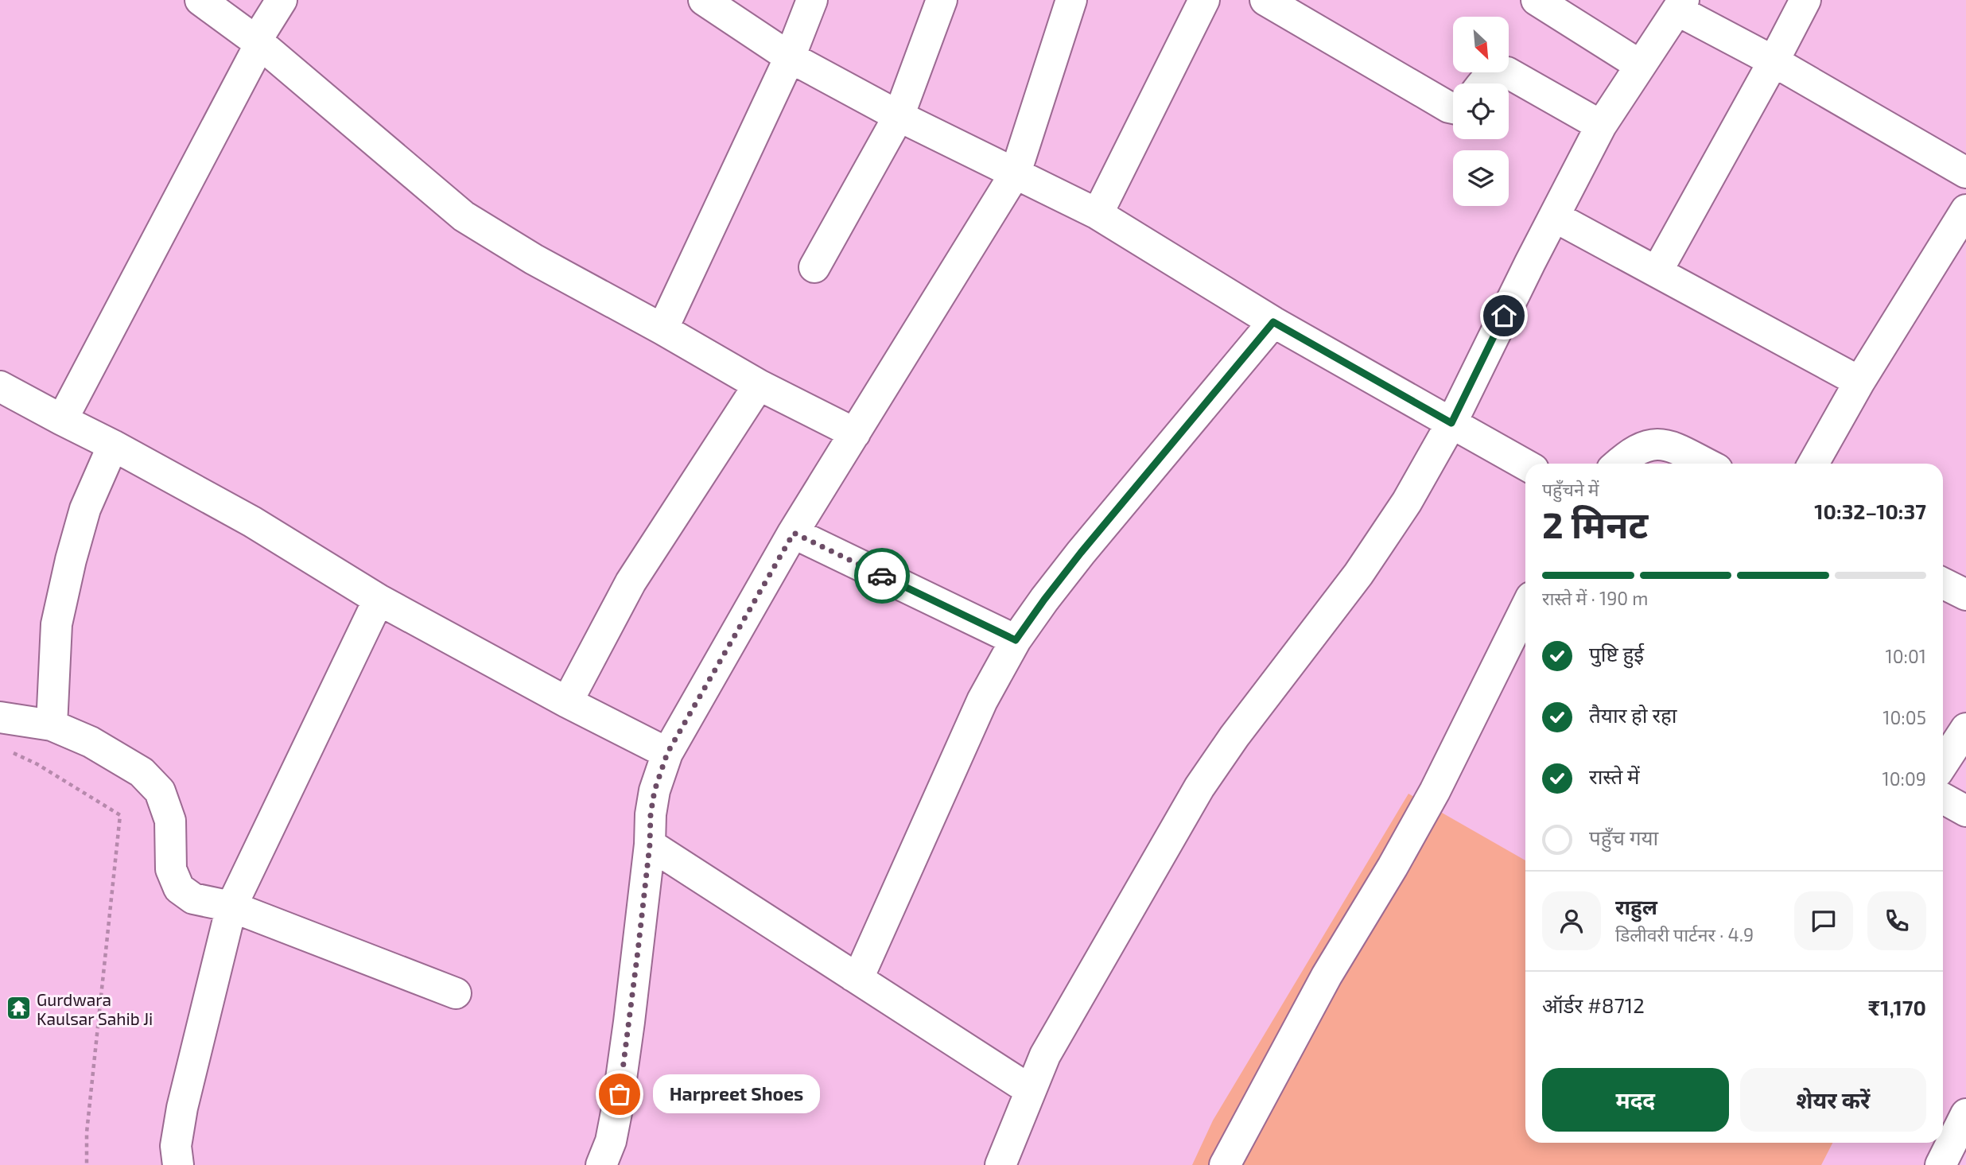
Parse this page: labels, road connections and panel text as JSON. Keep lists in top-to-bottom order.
{
  "places": {
    "temple": ["Gurdwara Kaulsar Sahib Ji"],
    "other": ["Harpreet Shoes"]
  },
  "north": "bottom right",
  "page": {
    "heading": ["2 मिनट", "पहुँचने में", "10:32–10:37"],
    "panel": [
      "राहुल",
      "डिलीवरी पार्टनर · 4.9",
      "ऑर्डर #8712",
      "₹1,170"
    ],
    "bar": "रास्ते में · 190 m",
    "list": [
      ["पुष्टि हुई", "10:01"],
      ["तैयार हो रहा", "10:05"],
      ["रास्ते में", "10:09"],
      "पहुँच गया"
    ],
    "buttons": ["मदद", "शेयर करें"],
    "bubble": "Harpreet Shoes"
  }
}
